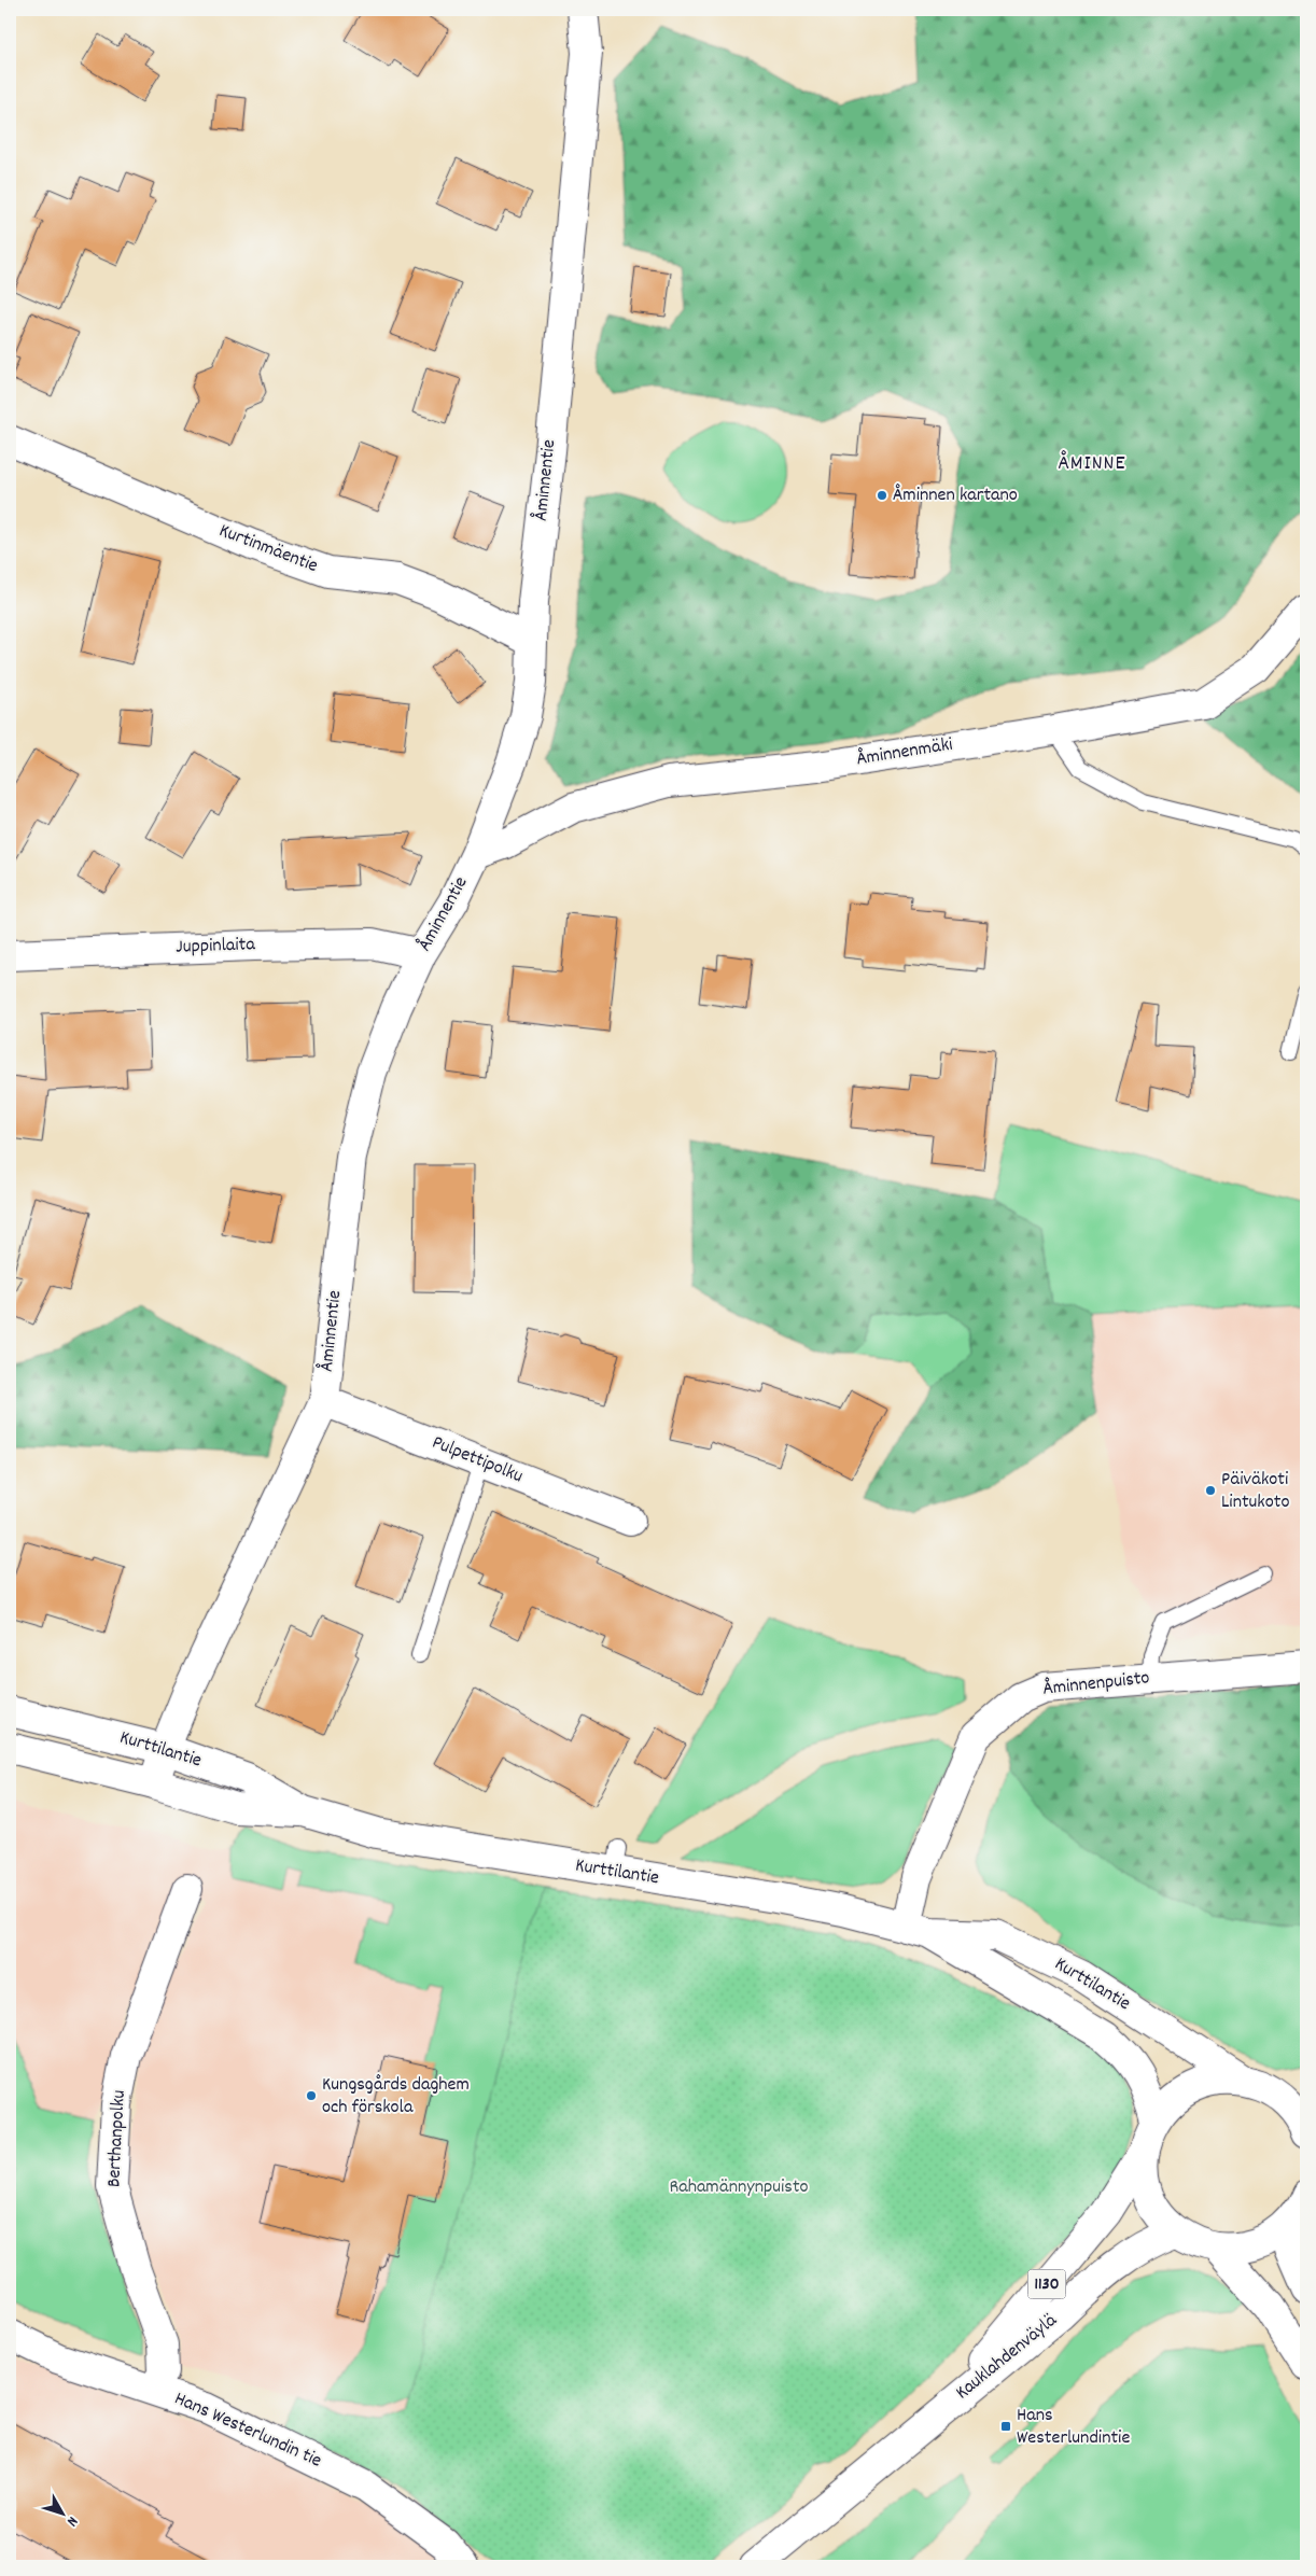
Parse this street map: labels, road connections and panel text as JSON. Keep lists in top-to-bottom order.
{
  "streets": {
    "street": [
      "Åminnentie",
      "Kurtinmäentie",
      "Åminnenmäki",
      "Juppinlaita",
      "Pulpettipolku",
      "Åminnenpuisto",
      "Kurttilantie",
      "Berthanpolku",
      "1130",
      "Kauklahdenväylä",
      "Hans Westerlundin tie"
    ]
  },
  "crossings": [
    ["Åminnentie", "Kurtinmäentie"],
    ["Åminnentie", "Åminnenmäki"],
    ["Åminnentie", "Juppinlaita"],
    ["Åminnentie", "Pulpettipolku"],
    ["Åminnentie", "Kurttilantie"],
    ["Åminnenpuisto", "Kurttilantie"],
    ["Kurttilantie", "1130"],
    ["Berthanpolku", "Hans Westerlundin tie"],
    ["1130", "Kauklahdenväylä"]
  ],
  "districts": ["ÅMINNE"],
  "parks": ["Rahamännynpuisto"],
  "places": {
    "other": ["Åminnen kartano", "Päiväkoti Lintukoto", "Kungsgårds daghem och förskola"],
    "transit": ["Hans Westerlundintie"]
  },
  "north": "bottom right"
}
